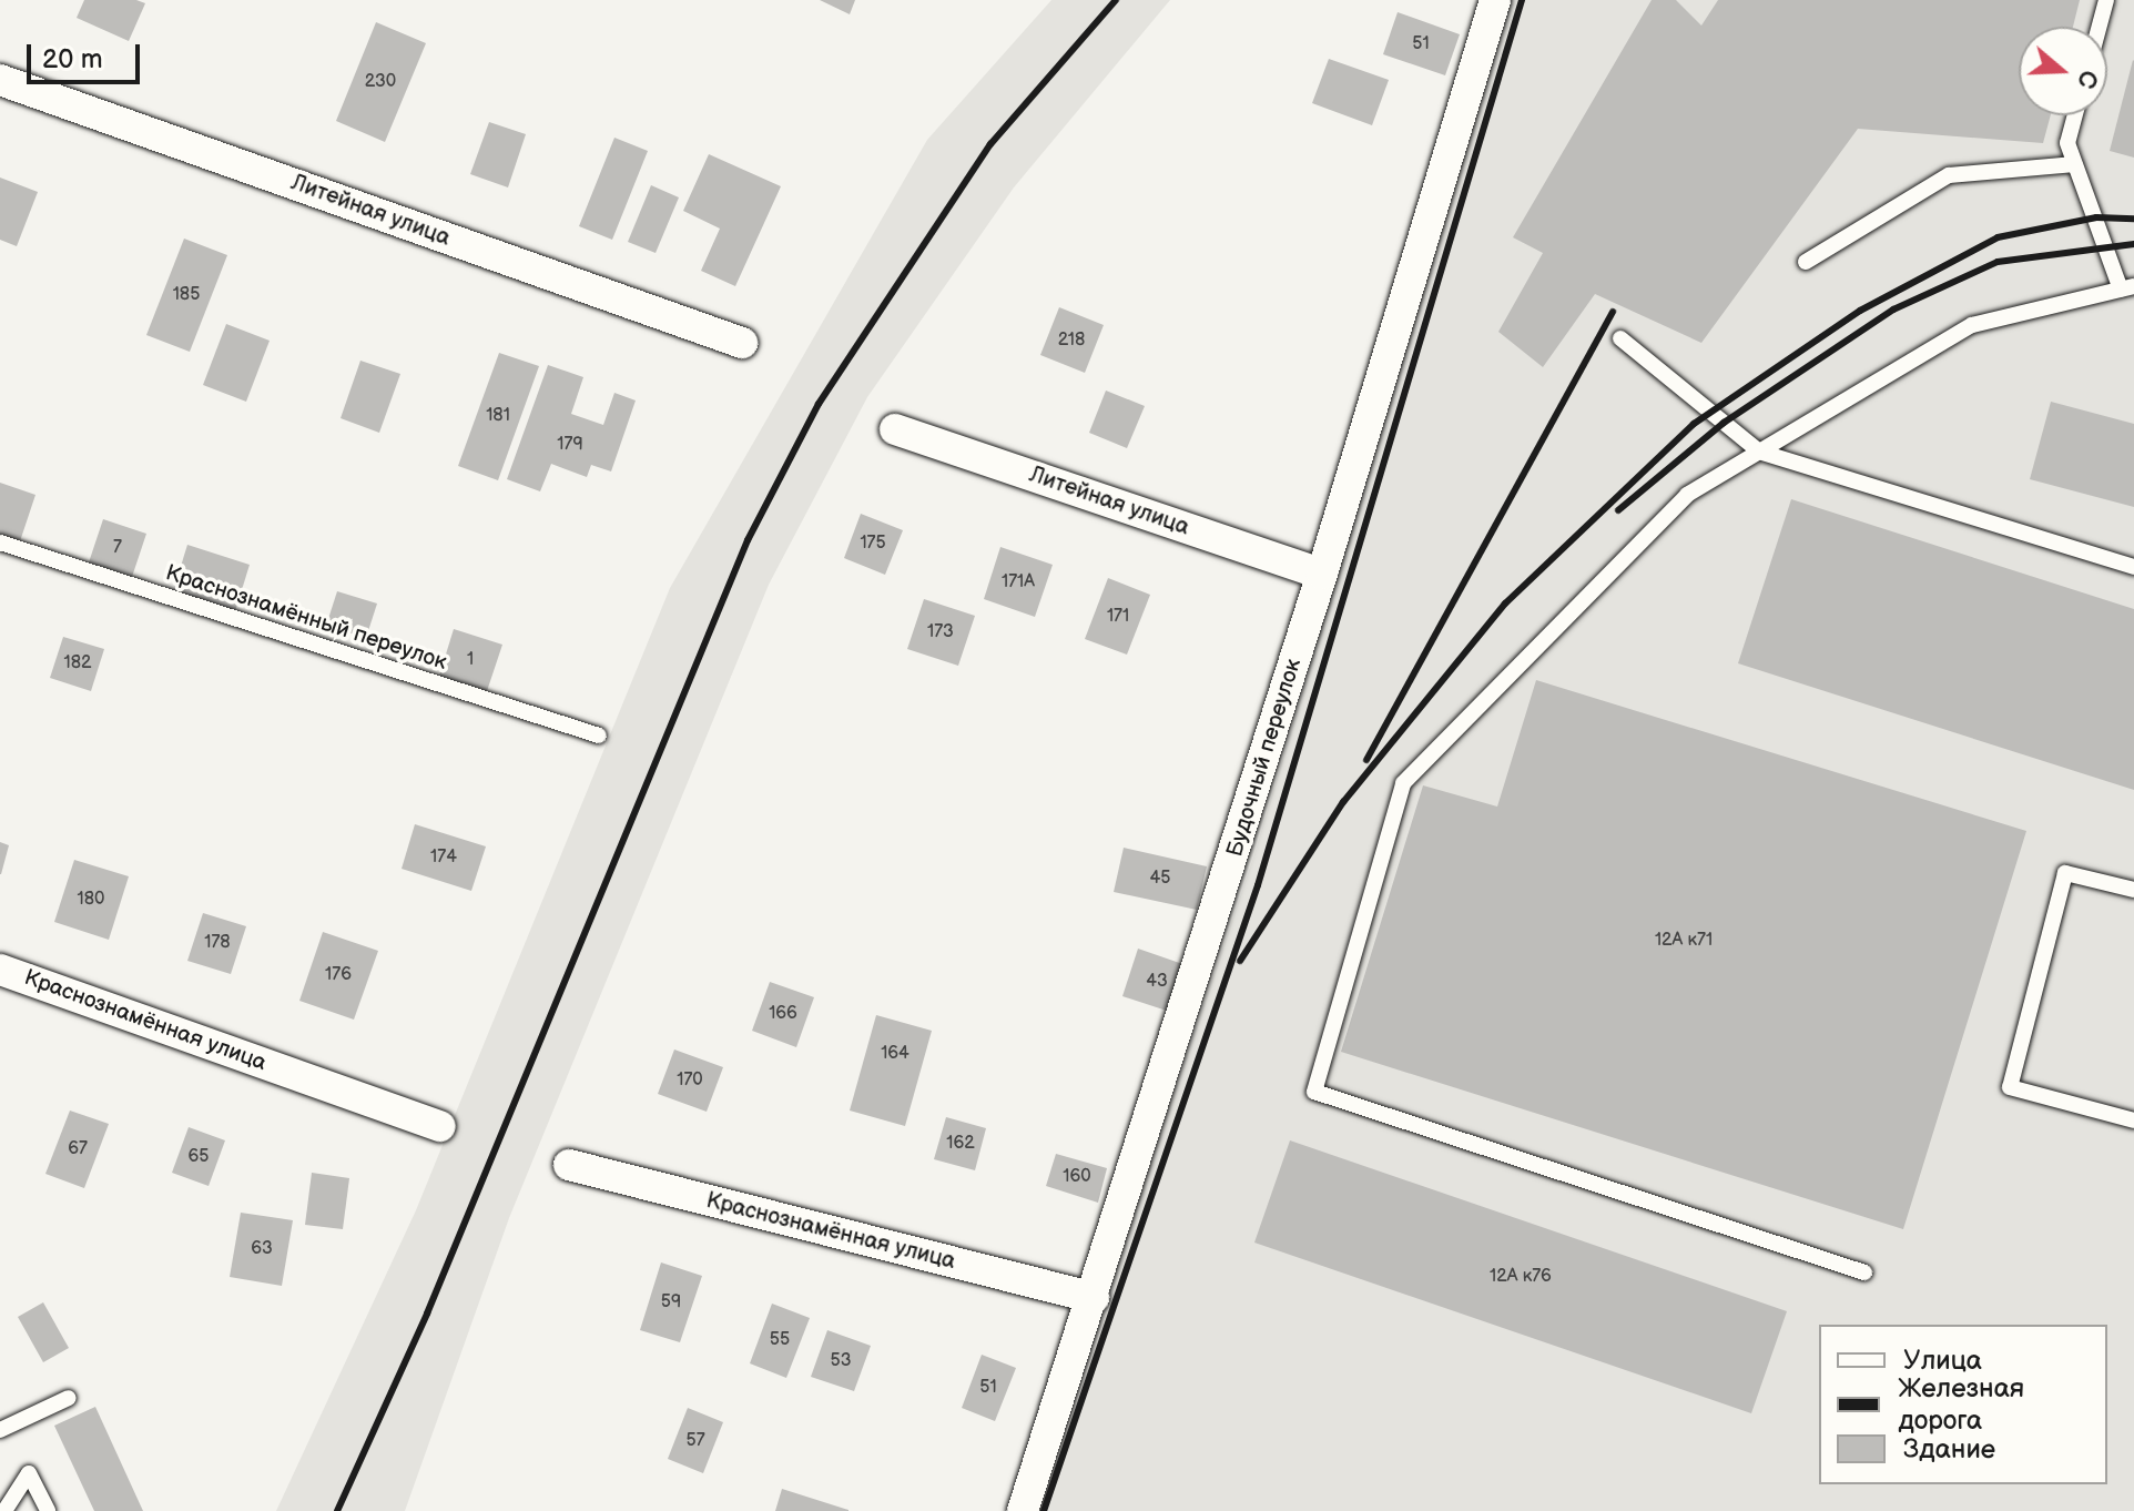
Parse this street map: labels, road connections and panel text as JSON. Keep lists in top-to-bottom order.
{
  "streets": {
    "street": ["Литейная улица", "Будочный переулок", "Краснознамённая улица"],
    "lane": ["Краснознамённый переулок"]
  },
  "crossings": [
    ["Литейная улица", "Будочный переулок"],
    ["Будочный переулок", "Краснознамённая улица"]
  ],
  "house_numbers": [
    "51",
    "230",
    "185",
    "218",
    "181",
    "179",
    "175",
    "7",
    "171А",
    "171",
    "173",
    "1",
    "182",
    "174",
    "45",
    "180",
    "12А к71",
    "178",
    "176",
    "43",
    "166",
    "164",
    "170",
    "162",
    "67",
    "65",
    "160",
    "63",
    "12А к76",
    "59",
    "55",
    "53",
    "51",
    "57"
  ],
  "legend": ["Улица", "Железная дорога", "Здание"],
  "scale_bar": "20 m",
  "north": "right"
}
